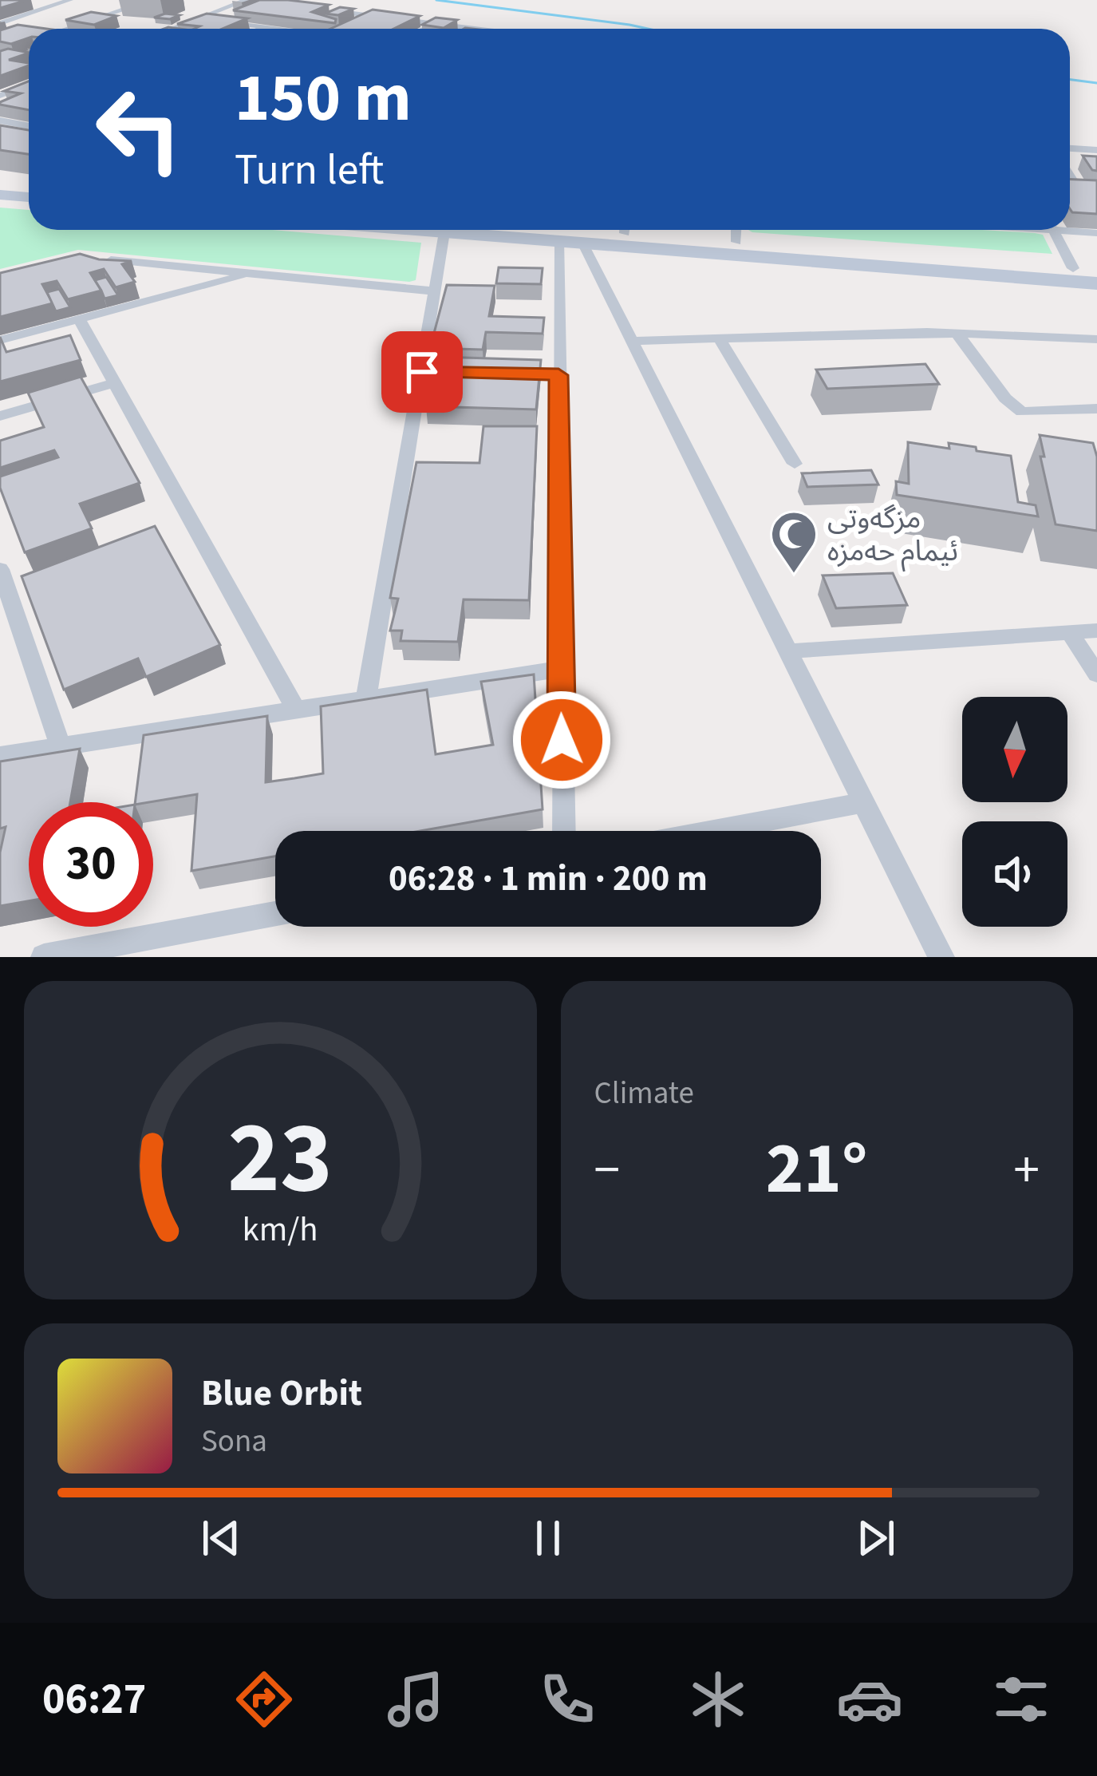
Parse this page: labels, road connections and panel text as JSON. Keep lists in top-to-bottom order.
{
  "places": {
    "mosque": ["مزگەوتی ئیمام حەمزە"]
  },
  "north": "bottom",
  "page": {
    "turn": ["150 m", "Turn left"],
    "limit": "30",
    "trip": "06:28 · 1 min · 200 m",
    "tile": "Climate",
    "heat": ["−", "21°", "+"],
    "song": ["Blue Orbit", "Sona"],
    "tabs": "06:27",
    "gauge": ["23", "km/h"]
  }
}
